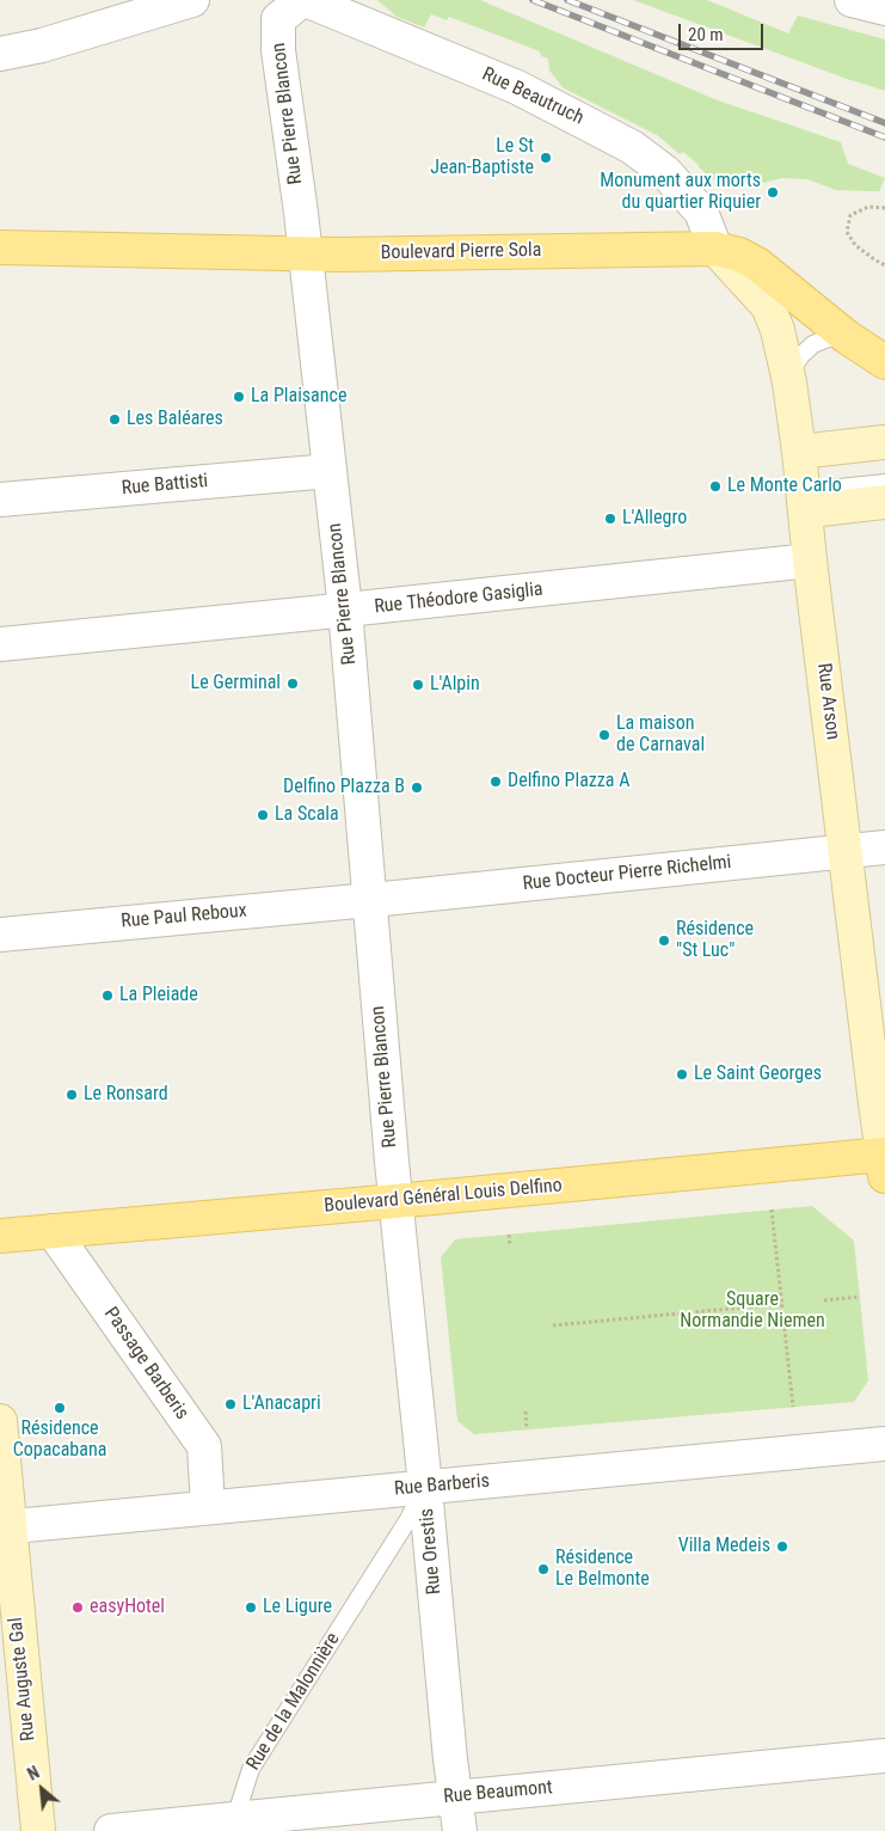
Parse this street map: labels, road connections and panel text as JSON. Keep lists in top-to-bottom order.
{
  "streets": {
    "main road": [
      "Boulevard Pierre Sola",
      "Rue Arson",
      "Boulevard Général Louis Delfino",
      "Rue Auguste Gal"
    ],
    "street": [
      "Rue Beautruch",
      "Rue Pierre Blancon",
      "Rue Battisti",
      "Rue Théodore Gasiglia",
      "Rue Docteur Pierre Richelmi",
      "Rue Paul Reboux",
      "Passage Barberis",
      "Rue Barberis",
      "Rue Orestis",
      "Rue Beaumont"
    ],
    "lane": ["Rue de la Malonnière"]
  },
  "crossings": [
    ["Rue Beautruch", "Rue Pierre Blancon"],
    ["Rue Beautruch", "Boulevard Pierre Sola"],
    ["Rue Beautruch", "Rue Arson"],
    ["Rue Pierre Blancon", "Boulevard Pierre Sola"],
    ["Rue Pierre Blancon", "Rue Battisti"],
    ["Rue Pierre Blancon", "Rue Théodore Gasiglia"],
    ["Rue Pierre Blancon", "Rue Docteur Pierre Richelmi"],
    ["Rue Pierre Blancon", "Rue Paul Reboux"],
    ["Rue Pierre Blancon", "Boulevard Général Louis Delfino"],
    ["Rue Pierre Blancon", "Rue Orestis"],
    ["Boulevard Pierre Sola", "Rue Arson"],
    ["Rue Théodore Gasiglia", "Rue Arson"],
    ["Rue Arson", "Rue Docteur Pierre Richelmi"],
    ["Rue Arson", "Boulevard Général Louis Delfino"],
    ["Rue Docteur Pierre Richelmi", "Rue Paul Reboux"],
    ["Boulevard Général Louis Delfino", "Passage Barberis"],
    ["Boulevard Général Louis Delfino", "Rue Orestis"],
    ["Passage Barberis", "Rue Barberis"],
    ["Rue Barberis", "Rue Orestis"],
    ["Rue Barberis", "Rue Auguste Gal"],
    ["Rue Barberis", "Rue de la Malonnière"],
    ["Rue Orestis", "Rue de la Malonnière"],
    ["Rue Orestis", "Rue Beaumont"],
    ["Rue de la Malonnière", "Rue Beaumont"]
  ],
  "parks": ["Square Normandie Niemen"],
  "places": [
    "Le St Jean-Baptiste",
    "Monument aux morts du quartier Riquier",
    "La Plaisance",
    "Les Baléares",
    "Le Monte Carlo",
    "L'Allegro",
    "Le Germinal",
    "L'Alpin",
    "La maison de Carnaval",
    "Delfino Plazza A",
    "Delfino Plazza B",
    "La Scala",
    "Résidence \"St Luc\"",
    "La Pleiade",
    "Le Saint Georges",
    "Le Ronsard",
    "L'Anacapri",
    "Résidence Copacabana",
    "Villa Medeis",
    "Résidence Le Belmonte",
    "easyHotel",
    "Le Ligure"
  ],
  "scale_bar": "20 m",
  "north": "top left"
}
